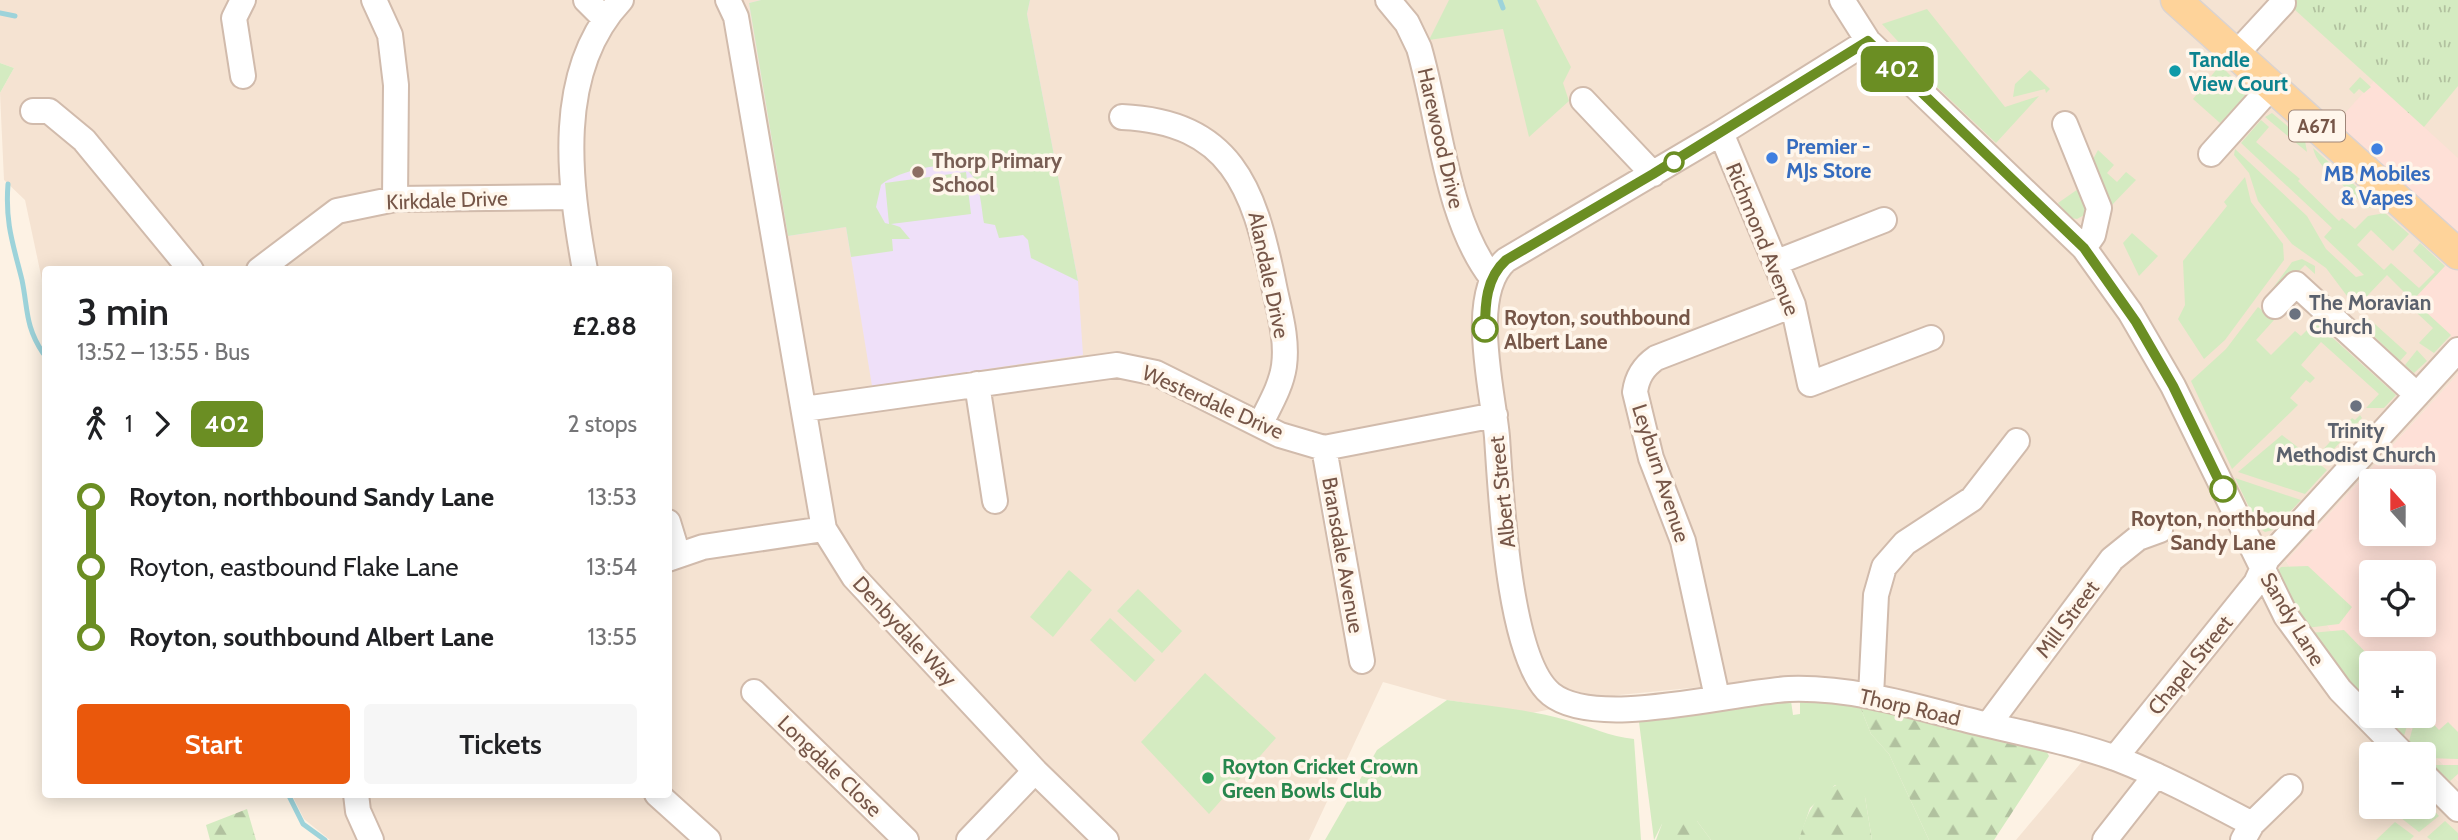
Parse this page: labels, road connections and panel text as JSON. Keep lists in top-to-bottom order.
{
  "streets": {
    "main road": ["A671"],
    "street": [
      "Harewood Drive",
      "Kirkdale Drive",
      "Richmond Avenue",
      "Alandale Drive",
      "Westerdale Drive",
      "Leyburn Avenue",
      "Albert Street",
      "Bransdale Avenue",
      "Mill Street",
      "Sandy Lane",
      "Denbydale Way",
      "Chapel Street",
      "Thorp Road",
      "Longdale Close"
    ]
  },
  "crossings": [
    ["Harewood Drive", "Albert Street"],
    ["Richmond Avenue", "Leyburn Avenue"],
    ["Alandale Drive", "Westerdale Drive"],
    ["Westerdale Drive", "Bransdale Avenue"],
    ["Leyburn Avenue", "Thorp Road"],
    ["Albert Street", "Thorp Road"],
    ["Mill Street", "Thorp Road"],
    ["Sandy Lane", "Chapel Street"],
    ["Chapel Street", "Thorp Road"]
  ],
  "places": [
    "Tandle View Court",
    "MB Mobiles & Vapes",
    "Premier - MJs Store",
    "Thorp Primary School",
    "The Moravian Church",
    "Royton, southbound Albert Lane",
    "Trinity Methodist Church",
    "Royton, northbound Sandy Lane",
    "Royton Cricket Crown Green Bowls Club"
  ],
  "lines": ["bus line 402"],
  "north": "top",
  "page": {
    "on_map": "402",
    "heading": ["3 min", "13:52 – 13:55 · Bus", "£2.88"],
    "legs": ["1", "402", "2 stops"],
    "list": [
      {
        "name": "Royton, northbound Sandy Lane",
        "value": "13:53"
      },
      {
        "name": "Royton, eastbound Flake Lane",
        "value": "13:54"
      },
      {
        "name": "Royton, southbound Albert Lane",
        "value": "13:55"
      }
    ],
    "map_buttons": ["+", "−"],
    "buttons": ["Start", "Tickets"]
  }
}
